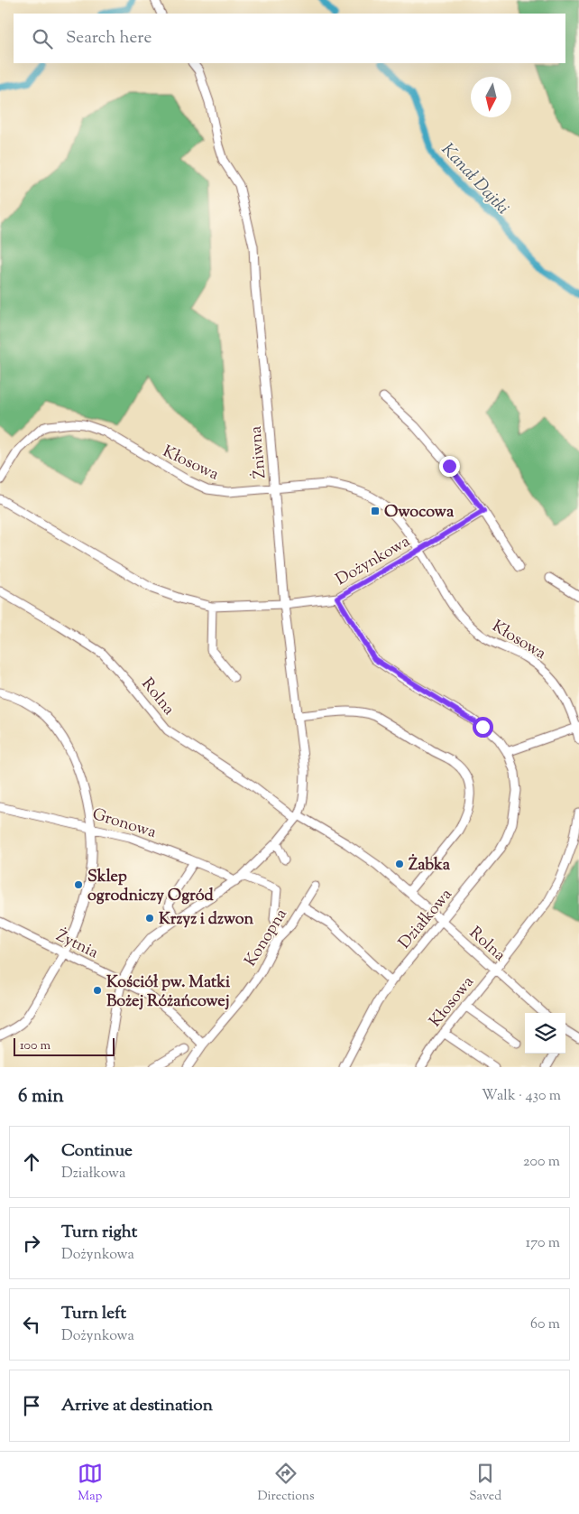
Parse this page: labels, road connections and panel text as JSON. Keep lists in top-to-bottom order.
{
  "streets": {
    "street": [
      "Żniwna",
      "Kłosowa",
      "Dożynkowa",
      "Rolna",
      "Gronowa",
      "Działkowa",
      "Konopna",
      "Żytnia"
    ]
  },
  "crossings": [
    ["Żniwna", "Kłosowa"],
    ["Żniwna", "Dożynkowa"],
    ["Żniwna", "Rolna"],
    ["Żniwna", "Gronowa"],
    ["Żniwna", "Żytnia"],
    ["Kłosowa", "Dożynkowa"],
    ["Kłosowa", "Rolna"],
    ["Dożynkowa", "Działkowa"],
    ["Rolna", "Działkowa"],
    ["Gronowa", "Konopna"],
    ["Konopna", "Żytnia"]
  ],
  "water": ["Kanał Dajtki"],
  "places": {
    "transit": ["Owocowa"],
    "other": [
      "Żabka",
      "Sklep ogrodniczy Ogród",
      "Krzyz i dzwon",
      "Kościół pw. Matki Bożej Różańcowej"
    ]
  },
  "scale_bar": "100 m",
  "north": "bottom",
  "page": {
    "search": "Search here",
    "scale": "100 m",
    "heading": ["6 min", "Walk · 430 m"],
    "list": [
      ["Continue", "Działkowa", "200 m"],
      ["Turn right", "Dożynkowa", "170 m"],
      ["Turn left", "Dożynkowa", "60 m"],
      "Arrive at destination"
    ],
    "nav": ["Map", "Directions", "Saved"]
  }
}
